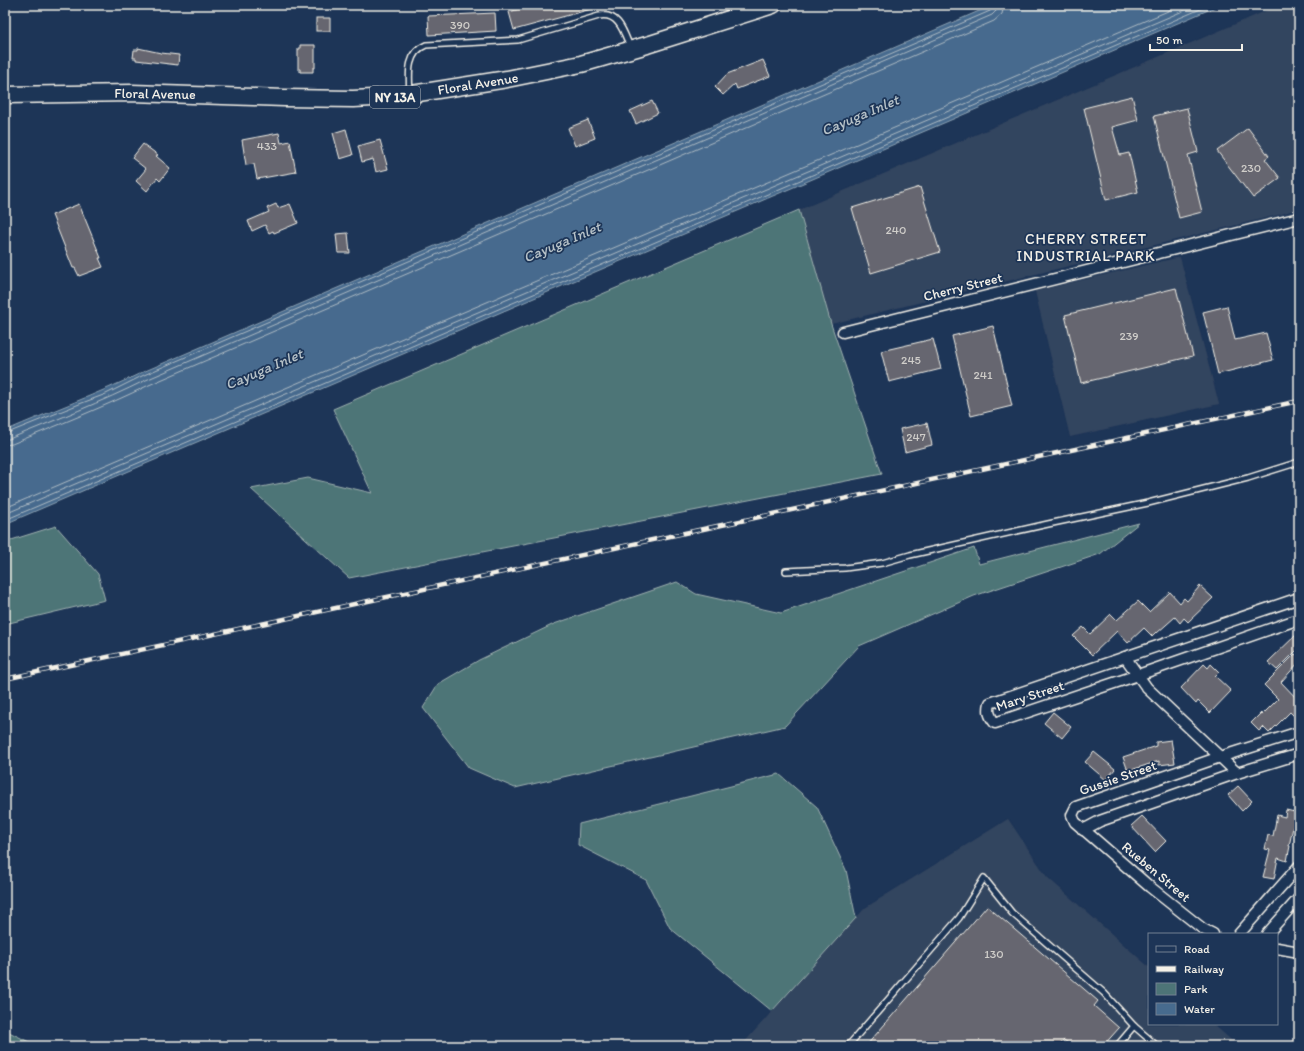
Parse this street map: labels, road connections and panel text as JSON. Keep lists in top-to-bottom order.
{
  "streets": {
    "main road": ["Floral Avenue", "NY 13A"],
    "street": [
      "Cherry Street",
      "Mary Street",
      "Gussie Street",
      "Rueben Street"
    ]
  },
  "crossings": [
    ["Gussie Street", "Rueben Street"]
  ],
  "districts": ["CHERRY STREET INDUSTRIAL PARK"],
  "water": ["Cayuga Inlet"],
  "house_numbers": [
    "390",
    "433",
    "230",
    "240",
    "239",
    "245",
    "241",
    "247",
    "130"
  ],
  "legend": [
    "Road",
    "Railway",
    "Park",
    "Water"
  ],
  "scale_bar": "50 m"
}
